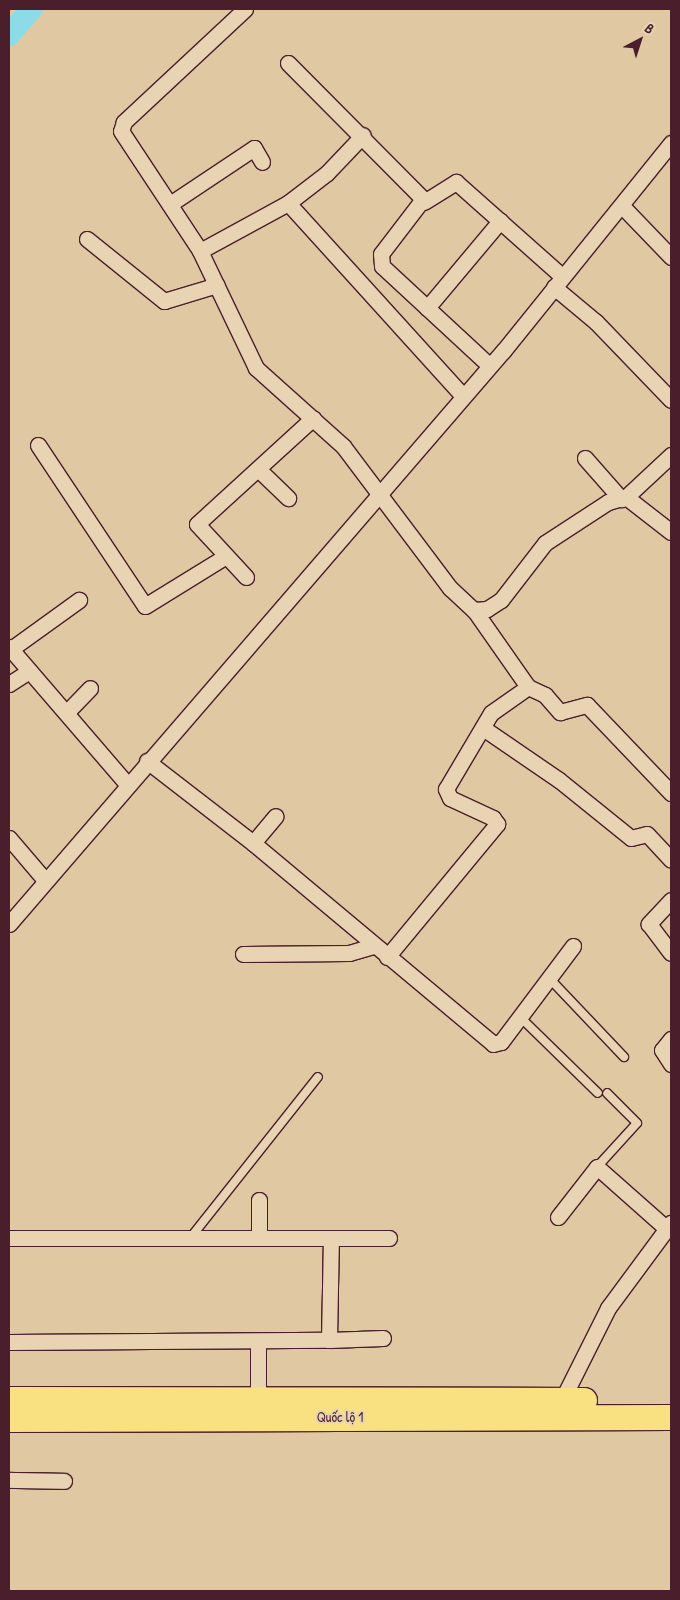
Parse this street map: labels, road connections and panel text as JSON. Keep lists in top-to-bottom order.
{
  "streets": {
    "highway": ["Quốc lộ 1"]
  },
  "north": "top right"
}
